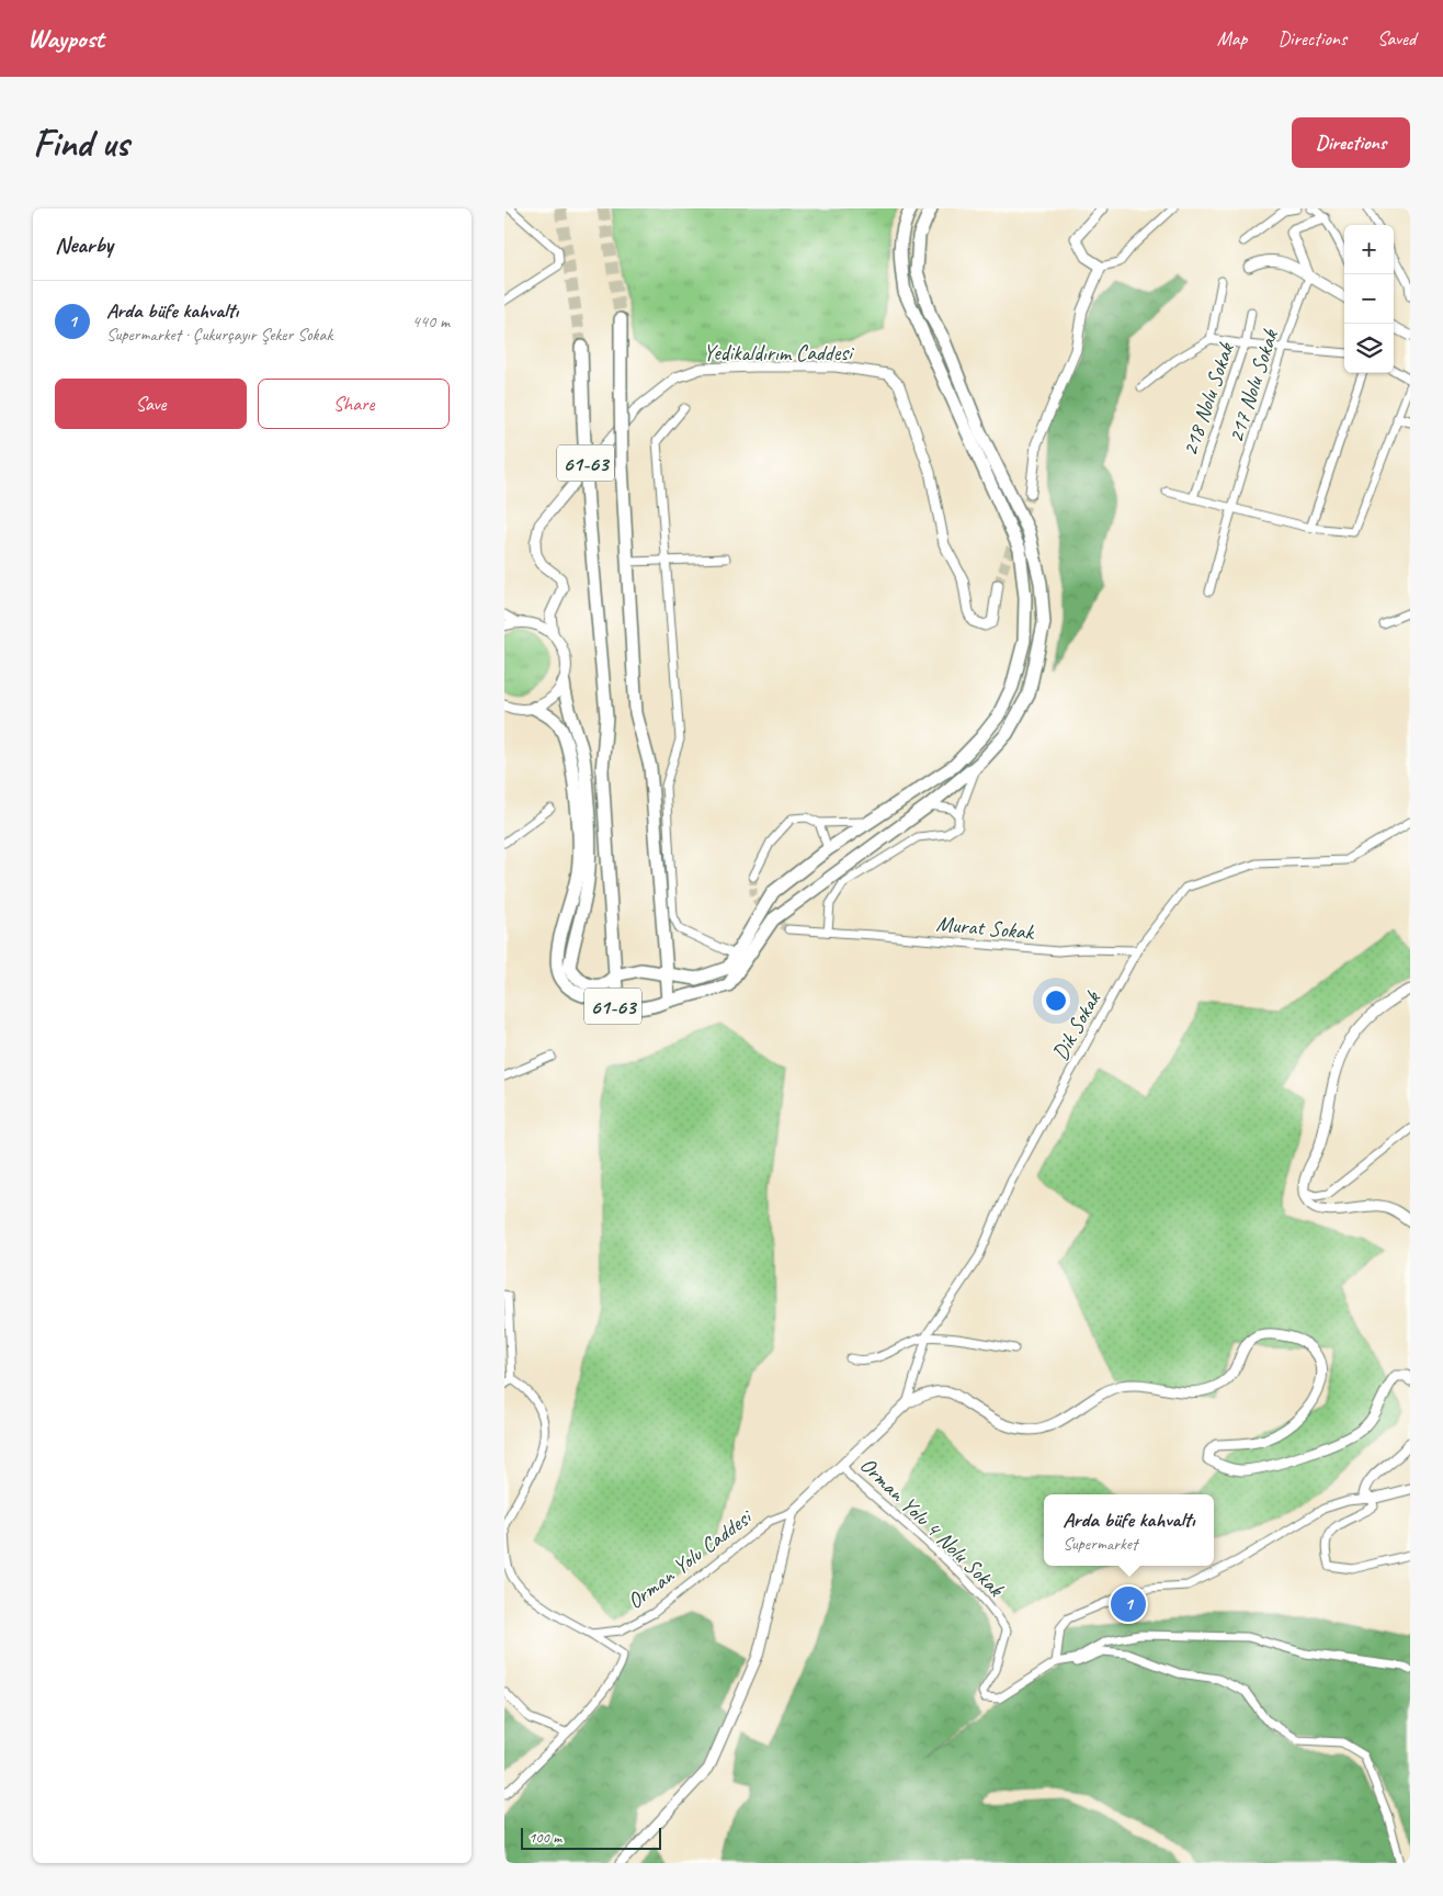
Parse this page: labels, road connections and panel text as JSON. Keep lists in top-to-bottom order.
{
  "streets": {
    "main road": ["61-63"],
    "street": [
      "Yedikaldırım Caddesi",
      "217 Nolu Sokak",
      "218 Nolu Sokak",
      "Murat Sokak",
      "Dik Sokak",
      "Orman Yolu 4 Nolu Sokak",
      "Orman Yolu Caddesi"
    ]
  },
  "crossings": [
    ["Murat Sokak", "Dik Sokak"]
  ],
  "scale_bar": "100 m",
  "page": {
    "header": "Waypost",
    "nav": ["Map", "Directions", "Saved"],
    "buttons": [
      "Directions",
      ["Save", "Share"]
    ],
    "title": "Find us",
    "heading": "Nearby",
    "map_buttons": ["+", "−"],
    "list": [
      {
        "mark": "1",
        "name": "Arda büfe kahvaltı",
        "note": "Supermarket · Çukurçayır Şeker Sokak",
        "value": "440 m"
      }
    ],
    "popup": ["Arda büfe kahvaltı", "Supermarket"],
    "pins": "1",
    "scale": "100 m"
  }
}
